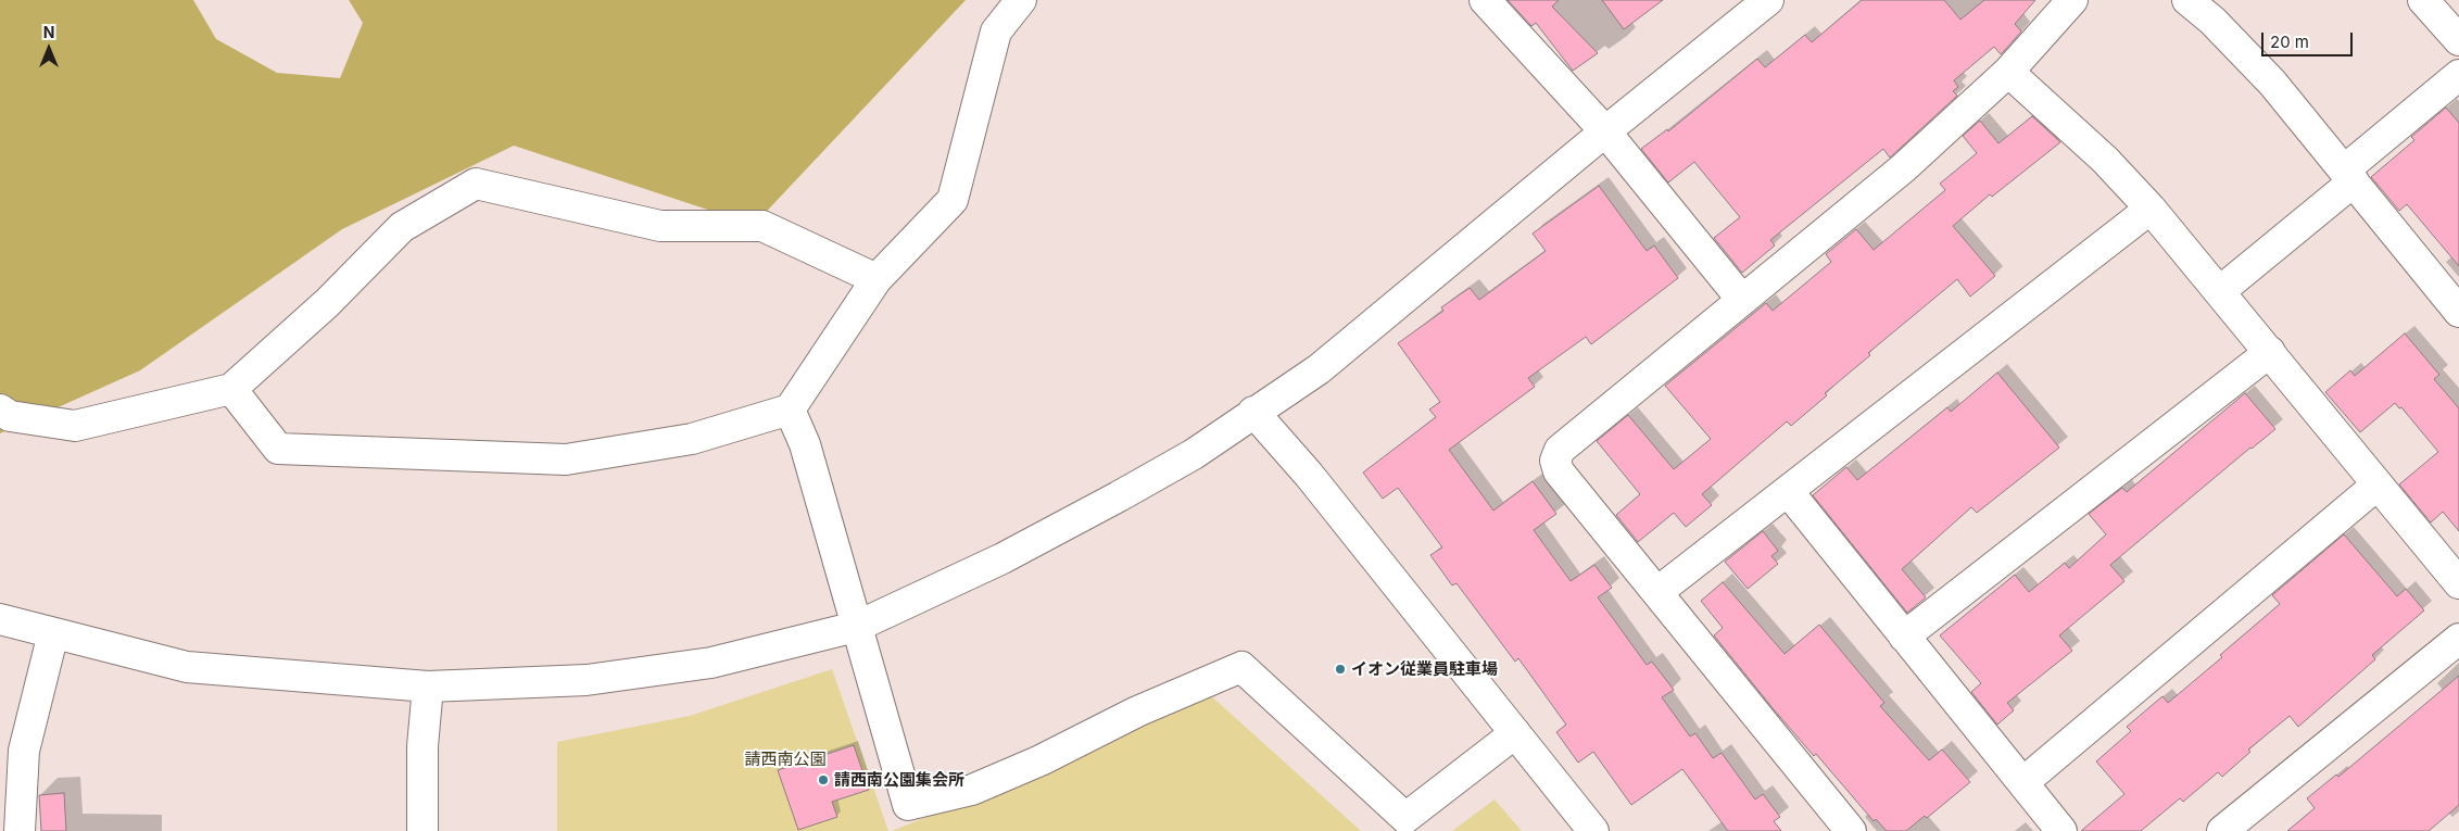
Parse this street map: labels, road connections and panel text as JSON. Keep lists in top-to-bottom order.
{
  "parks": ["請西南公園"],
  "places": ["イオン従業員駐車場", "請西南公園集会所"],
  "scale_bar": "20 m",
  "north": "top"
}
